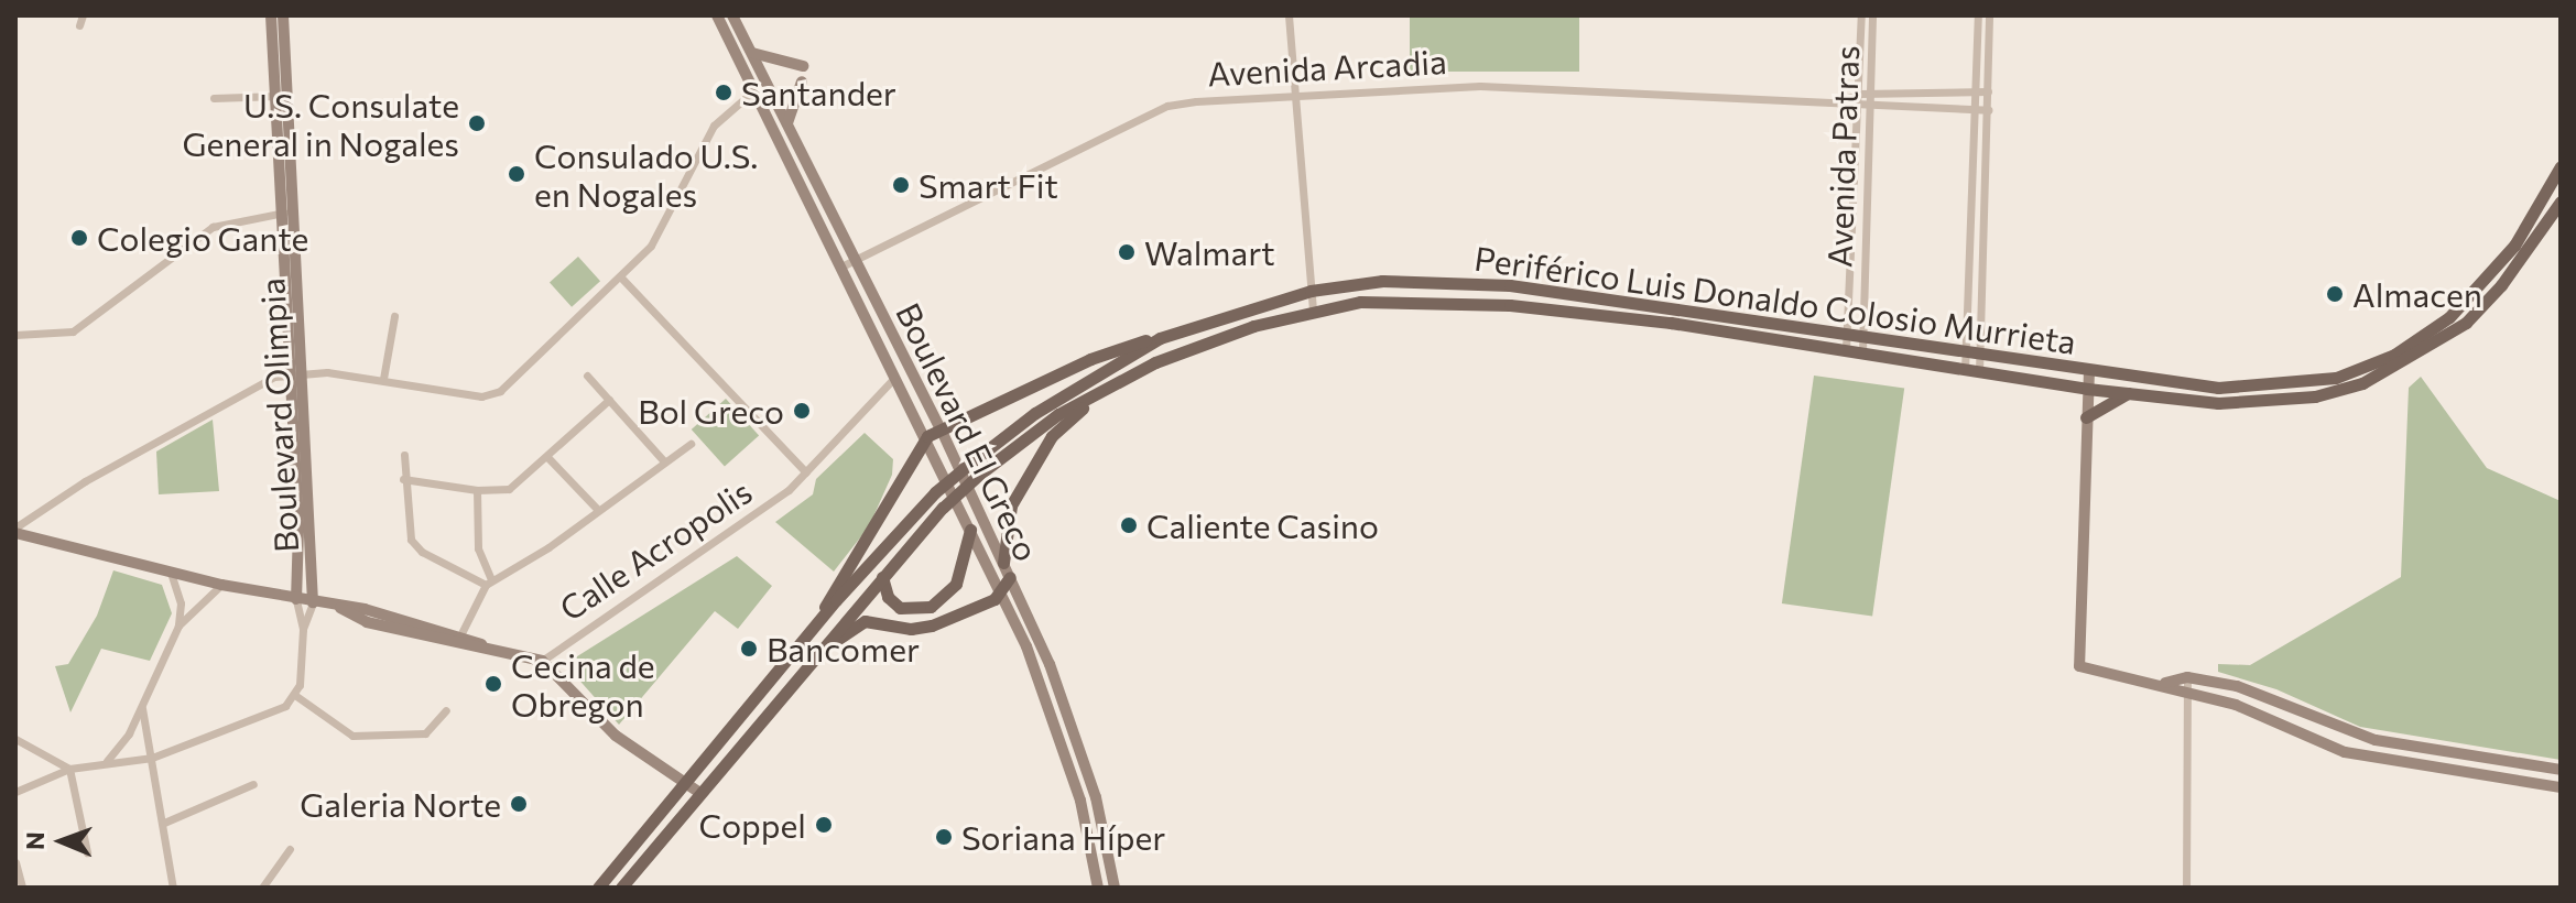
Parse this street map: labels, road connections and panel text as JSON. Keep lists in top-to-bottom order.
{
  "streets": {
    "main road": ["Periférico Luis Donaldo Colosio Murrieta"],
    "street": [
      "Avenida Arcadia",
      "Avenida Patras",
      "Boulevard Olimpia",
      "Boulevard El Greco",
      "Calle Acropolis"
    ]
  },
  "crossings": [
    ["Avenida Arcadia", "Avenida Patras"],
    ["Avenida Arcadia", "Boulevard El Greco"],
    ["Avenida Patras", "Periférico Luis Donaldo Colosio Murrieta"],
    ["Boulevard El Greco", "Calle Acropolis"]
  ],
  "places": [
    "Santander",
    "U.S. Consulate General in Nogales",
    "Consulado U.S. en Nogales",
    "Smart Fit",
    "Colegio Gante",
    "Walmart",
    "Almacen",
    "Bol Greco",
    "Caliente Casino",
    "Bancomer",
    "Cecina de Obregon",
    "Galeria Norte",
    "Coppel",
    "Soriana Híper"
  ],
  "north": "left"
}
